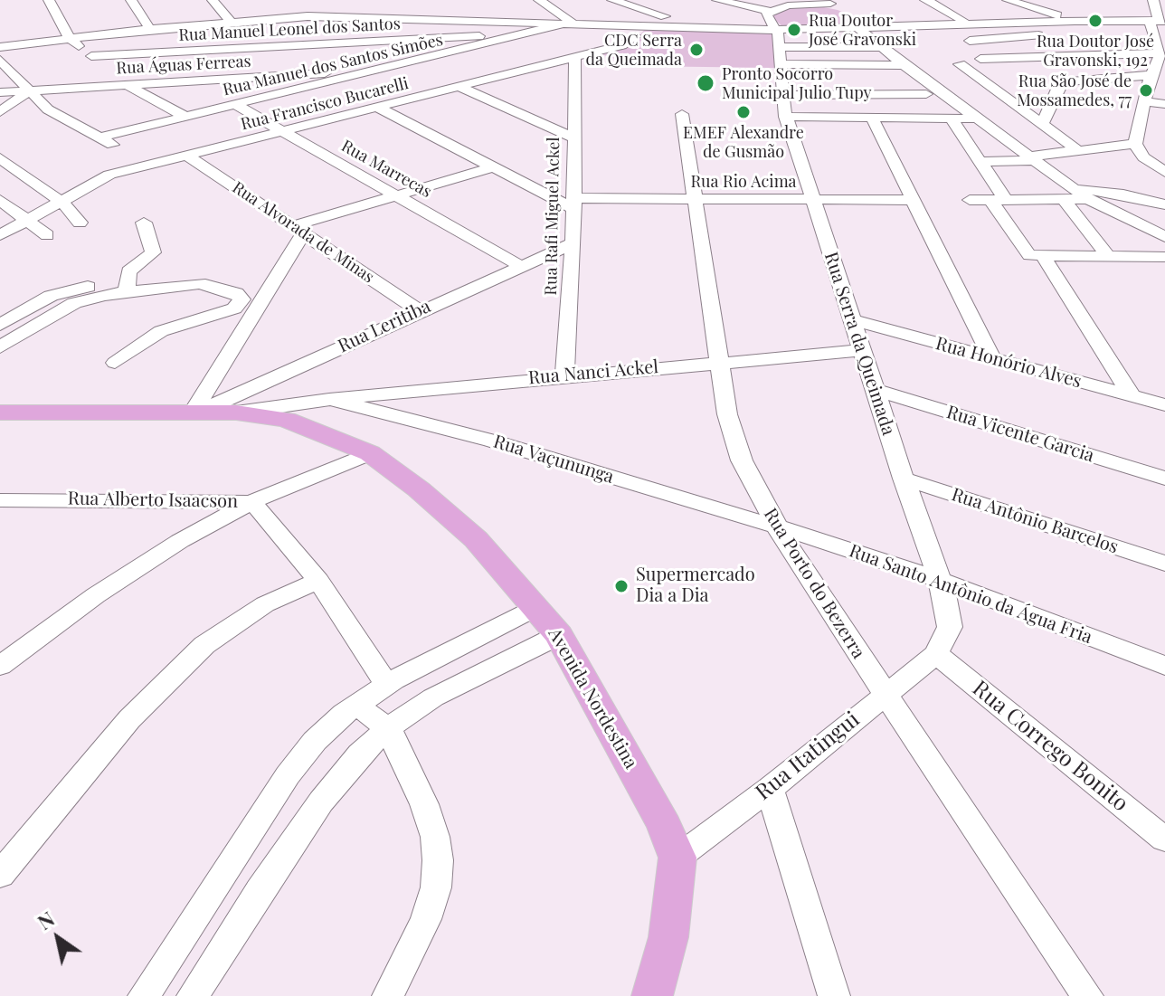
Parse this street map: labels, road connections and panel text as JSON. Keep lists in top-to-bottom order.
{
  "streets": {
    "main road": ["Avenida Nordestina"],
    "street": [
      "Rua Manuel Leonel dos Santos",
      "Rua Águas Ferreas",
      "Rua Manuel dos Santos Simões",
      "Rua Francisco Bucarelli",
      "Rua Marrecas",
      "Rua Rio Acima",
      "Rua Rafi Miguel Ackel",
      "Rua Alvorada de Minas",
      "Rua Leritiba",
      "Rua Serra da Queimada",
      "Rua Honório Alves",
      "Rua Nanci Ackel",
      "Rua Vicente Garcia",
      "Rua Vaçununga",
      "Rua Alberto Isaacson",
      "Rua Antônio Barcelos",
      "Rua Porto do Bezerra",
      "Rua Santo Antônio da Água Fria",
      "Rua Corrego Bonito",
      "Rua Itatingui"
    ]
  },
  "crossings": [
    ["Rua Manuel Leonel dos Santos", "Rua Manuel dos Santos Simões"],
    ["Rua Águas Ferreas", "Rua Manuel dos Santos Simões"],
    ["Rua Manuel dos Santos Simões", "Rua Marrecas"],
    ["Rua Francisco Bucarelli", "Rua Marrecas"],
    ["Rua Francisco Bucarelli", "Rua Rafi Miguel Ackel"],
    ["Rua Francisco Bucarelli", "Rua Alvorada de Minas"],
    ["Rua Marrecas", "Rua Leritiba"],
    ["Rua Rio Acima", "Rua Rafi Miguel Ackel"],
    ["Rua Rio Acima", "Rua Serra da Queimada"],
    ["Rua Rio Acima", "Rua Porto do Bezerra"],
    ["Rua Rafi Miguel Ackel", "Rua Leritiba"],
    ["Rua Rafi Miguel Ackel", "Rua Nanci Ackel"],
    ["Rua Alvorada de Minas", "Rua Leritiba"],
    ["Rua Leritiba", "Avenida Nordestina"],
    ["Rua Serra da Queimada", "Rua Honório Alves"],
    ["Rua Serra da Queimada", "Rua Nanci Ackel"],
    ["Rua Serra da Queimada", "Rua Vicente Garcia"],
    ["Rua Serra da Queimada", "Rua Antônio Barcelos"],
    ["Rua Serra da Queimada", "Rua Santo Antônio da Água Fria"],
    ["Rua Serra da Queimada", "Rua Corrego Bonito"],
    ["Rua Serra da Queimada", "Rua Itatingui"],
    ["Rua Nanci Ackel", "Rua Vaçununga"],
    ["Rua Nanci Ackel", "Rua Porto do Bezerra"],
    ["Rua Nanci Ackel", "Avenida Nordestina"],
    ["Rua Vaçununga", "Rua Porto do Bezerra"],
    ["Rua Vaçununga", "Rua Santo Antônio da Água Fria"],
    ["Rua Porto do Bezerra", "Rua Santo Antônio da Água Fria"],
    ["Rua Porto do Bezerra", "Rua Itatingui"],
    ["Avenida Nordestina", "Rua Itatingui"],
    ["Rua Corrego Bonito", "Rua Itatingui"]
  ],
  "places": [
    "Rua Doutor José Gravonski, 192",
    "Rua Doutor José Gravonski",
    "CDC Serra da Queimada",
    "Pronto Socorro Municipal Julio Tupy",
    "Rua São José de Mossamedes, 77",
    "EMEF Alexandre de Gusmão",
    "Supermercado Dia a Dia"
  ],
  "north": "top left"
}
